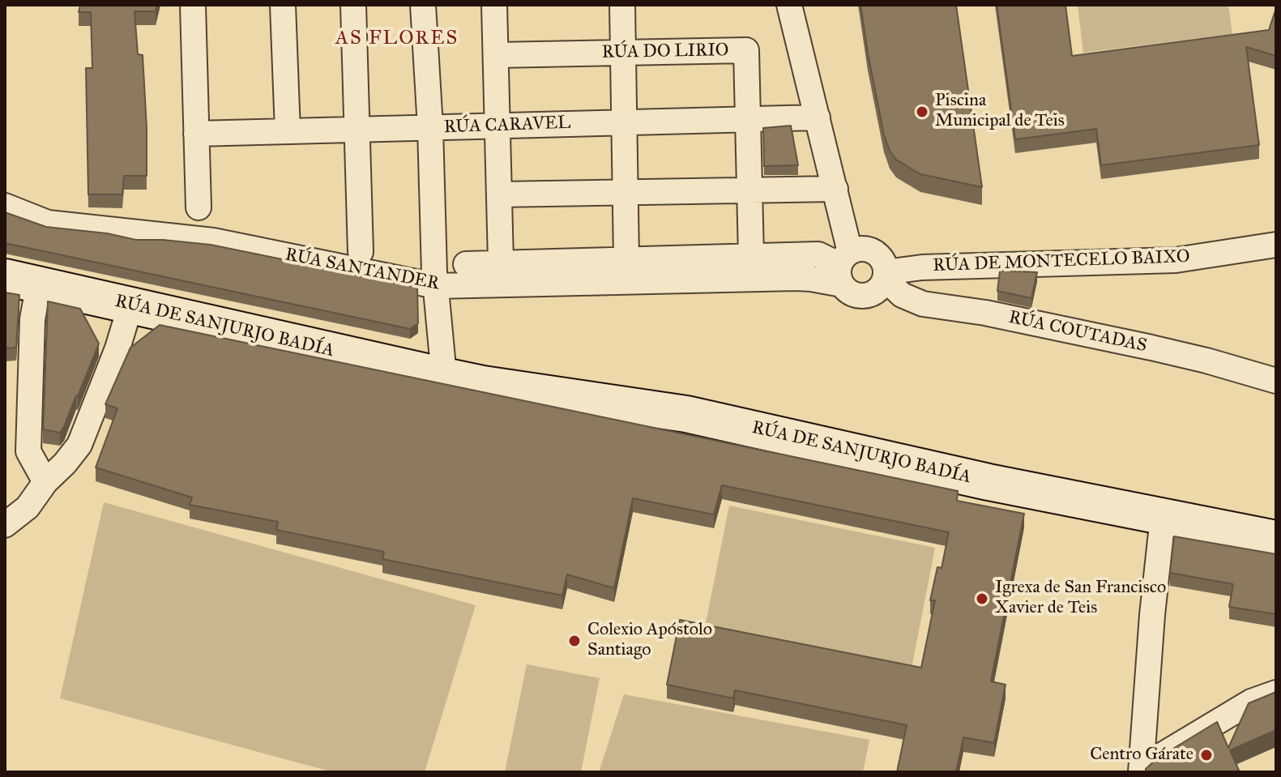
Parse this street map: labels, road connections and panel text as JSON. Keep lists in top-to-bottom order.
{
  "streets": {
    "main road": ["RÚA DE SANJURJO BADÍA"],
    "street": [
      "RÚA DO LIRIO",
      "RÚA CARAVEL",
      "RÚA DE MONTECELO BAIXO",
      "RÚA SANTANDER",
      "RÚA COUTADAS"
    ]
  },
  "crossings": [
    ["RÚA DO LIRIO", "RÚA CARAVEL"],
    ["RÚA DE MONTECELO BAIXO", "RÚA SANTANDER"],
    ["RÚA DE MONTECELO BAIXO", "RÚA COUTADAS"],
    ["RÚA SANTANDER", "RÚA COUTADAS"]
  ],
  "districts": ["AS FLORES"],
  "places": [
    "Piscina Municipal de Teis",
    "Igrexa de San Francisco Xavier de Teis",
    "Colexio Apóstolo Santiago",
    "Centro Gárate"
  ]
}
